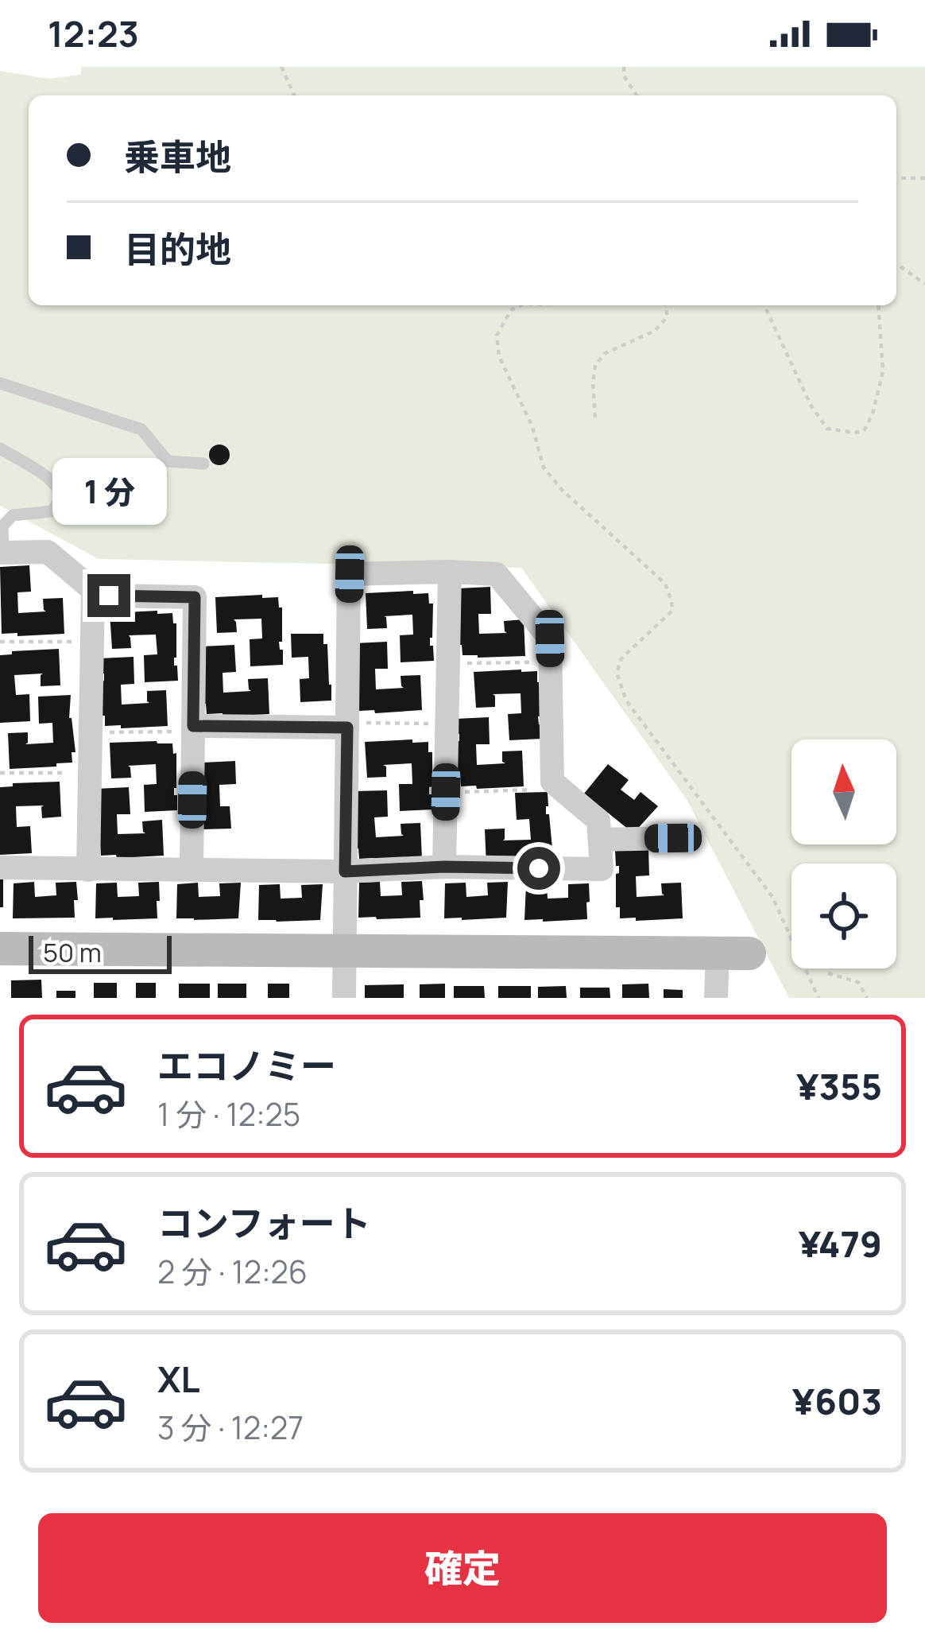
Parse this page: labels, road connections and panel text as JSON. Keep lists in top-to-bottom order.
{
  "scale_bar": "50 m",
  "north": "top",
  "page": {
    "status": "12:23",
    "banner": ["乗車地", "目的地"],
    "bubble": "1 分",
    "scale": "50 m",
    "list": [
      {
        "name": "エコノミー",
        "note": "1 分 · 12:25",
        "value": "¥355"
      },
      {
        "name": "コンフォート",
        "note": "2 分 · 12:26",
        "value": "¥479"
      },
      {
        "name": "XL",
        "note": "3 分 · 12:27",
        "value": "¥603"
      }
    ],
    "buttons": "確定"
  }
}
